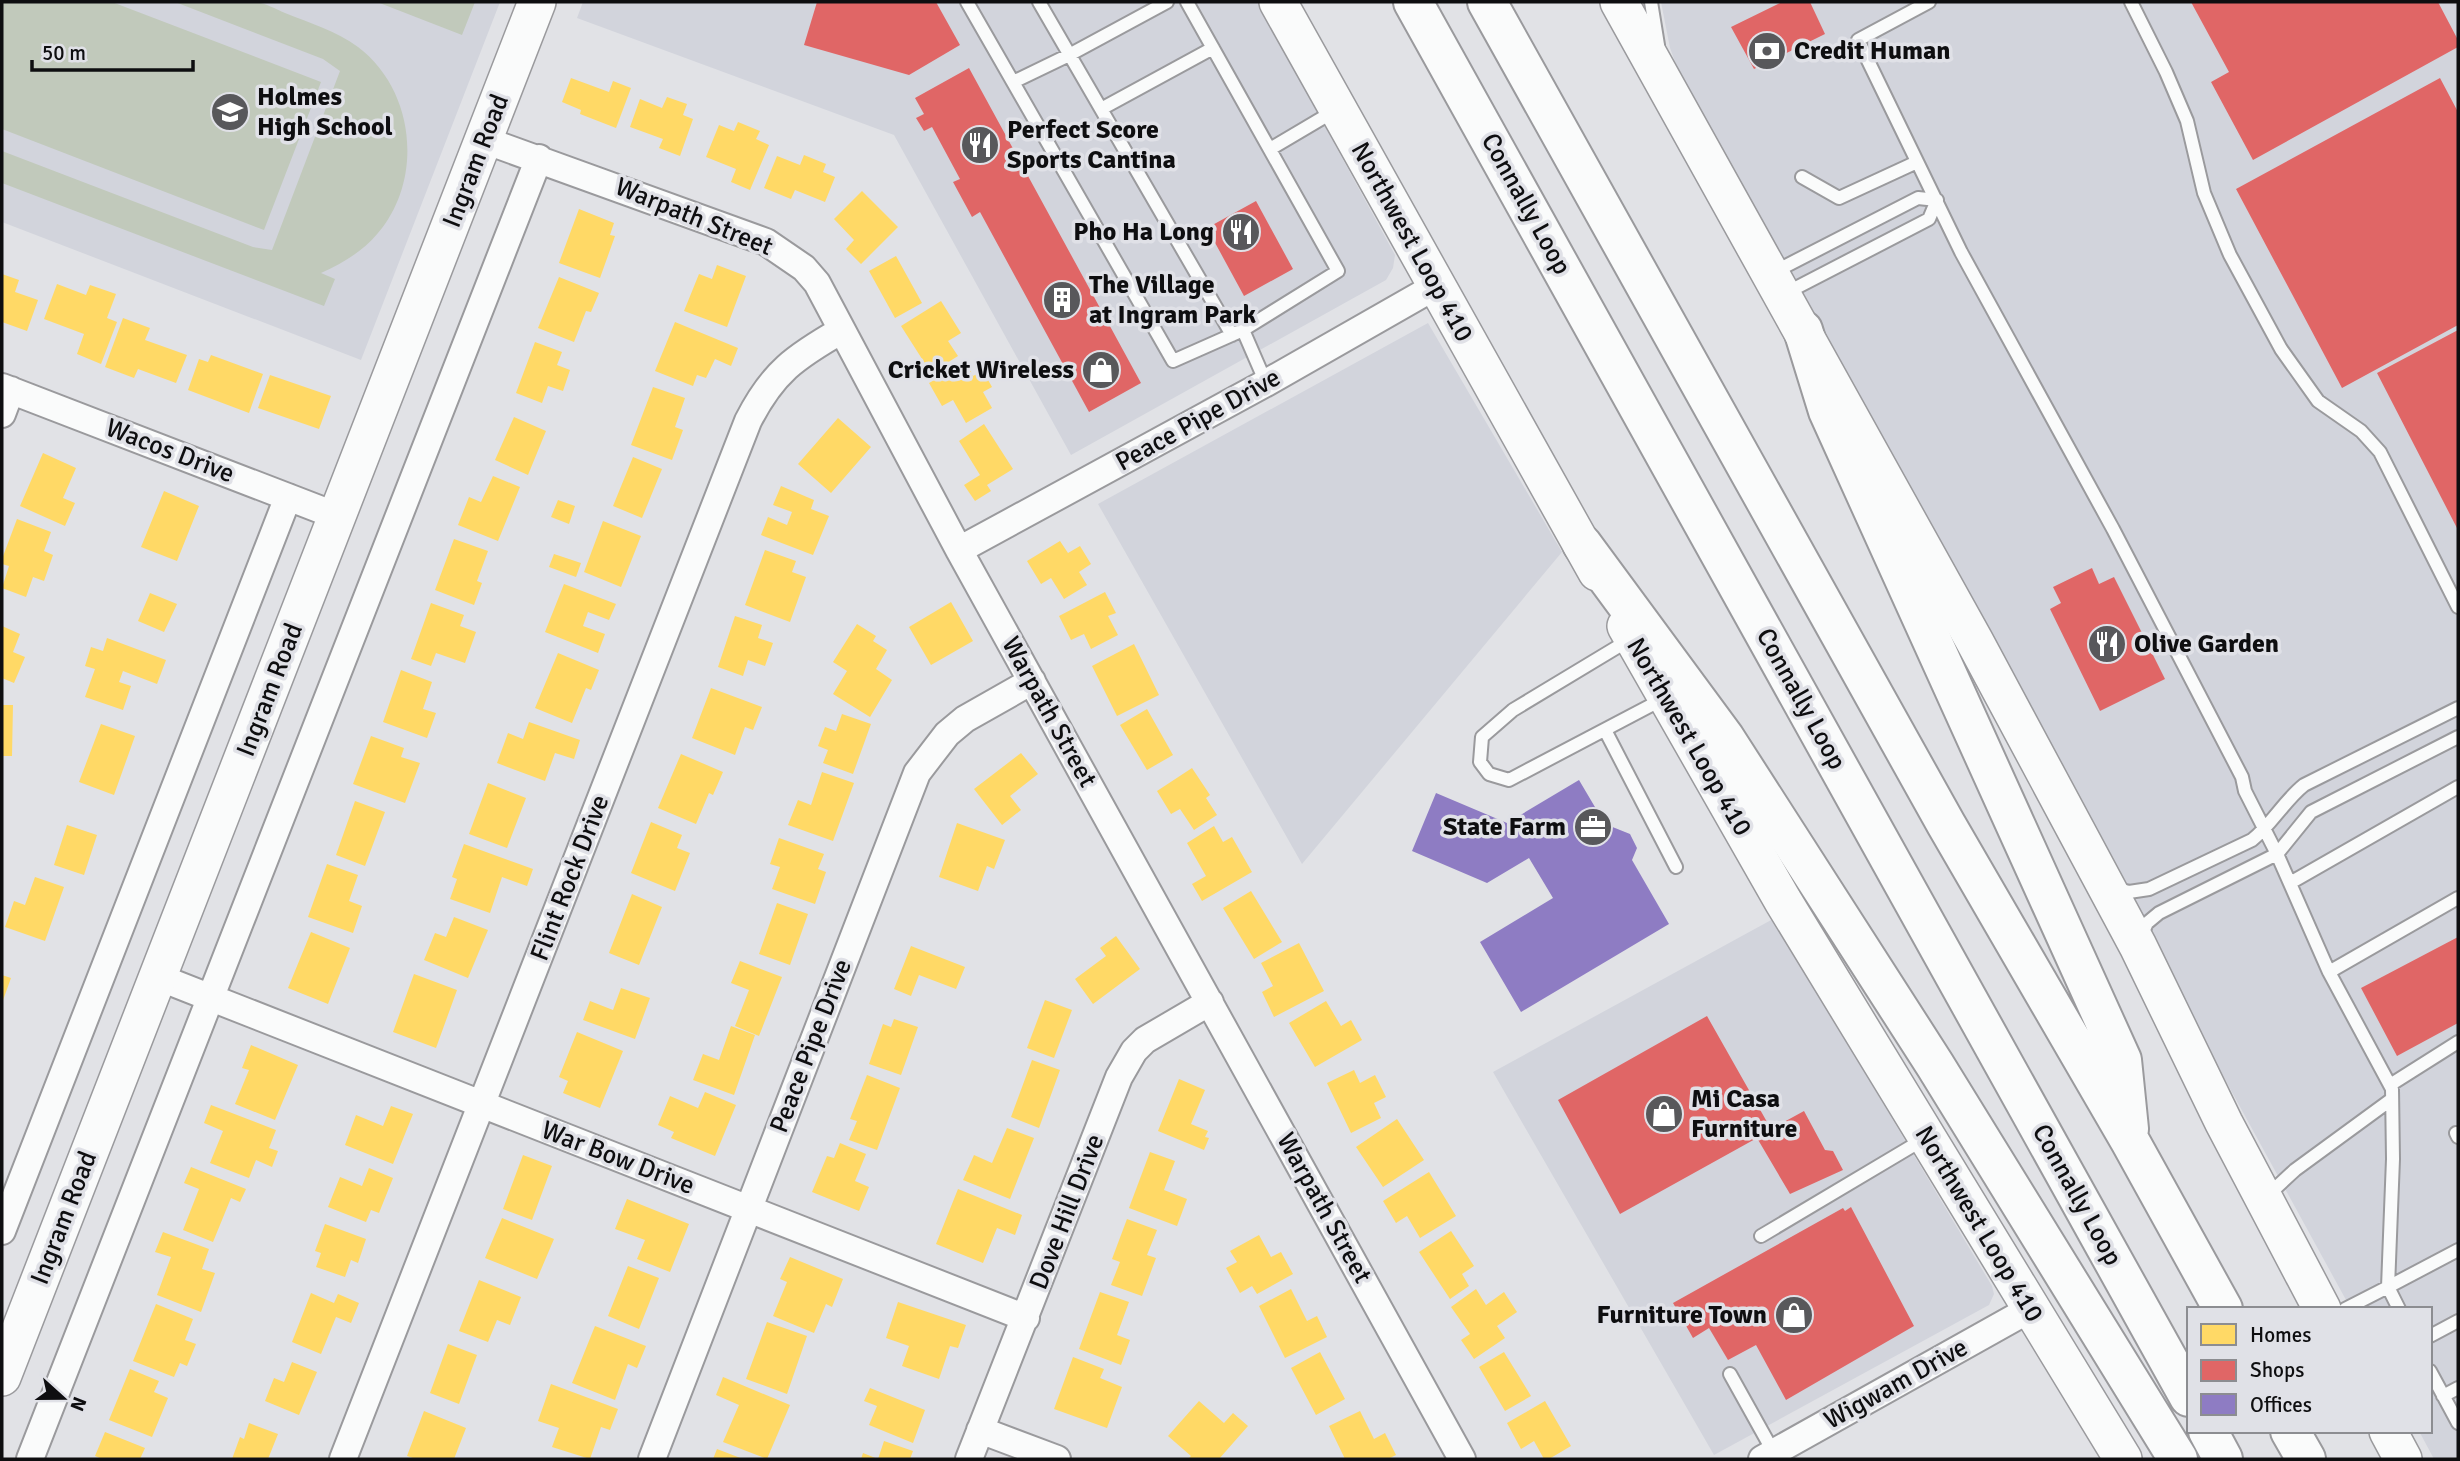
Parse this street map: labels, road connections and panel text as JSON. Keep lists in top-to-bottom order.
{
  "streets": {
    "highway": ["Connally Loop"],
    "main road": ["Ingram Road", "Northwest Loop 410"],
    "street": [
      "Warpath Street",
      "Peace Pipe Drive",
      "Wacos Drive",
      "Flint Rock Drive",
      "War Bow Drive",
      "Dove Hill Drive",
      "Wigwam Drive"
    ]
  },
  "crossings": [
    ["Ingram Road", "Warpath Street"],
    ["Ingram Road", "Wacos Drive"],
    ["Ingram Road", "War Bow Drive"],
    ["Warpath Street", "Peace Pipe Drive"],
    ["Warpath Street", "Flint Rock Drive"],
    ["Warpath Street", "Dove Hill Drive"],
    ["Northwest Loop 410", "Peace Pipe Drive"],
    ["Northwest Loop 410", "Wigwam Drive"],
    ["Peace Pipe Drive", "War Bow Drive"],
    ["Flint Rock Drive", "War Bow Drive"],
    ["War Bow Drive", "Dove Hill Drive"]
  ],
  "places": {
    "bank": ["Credit Human"],
    "school or university": ["Holmes High School"],
    "restaurant": ["Perfect Score Sports Cantina", "Pho Ha Long", "Olive Garden"],
    "building": ["The Village at Ingram Park"],
    "shop": ["Cricket Wireless", "Mi Casa Furniture", "Furniture Town"],
    "office": ["State Farm"]
  },
  "legend": ["Homes", "Shops", "Offices"],
  "scale_bar": "50 m",
  "north": "right"
}
